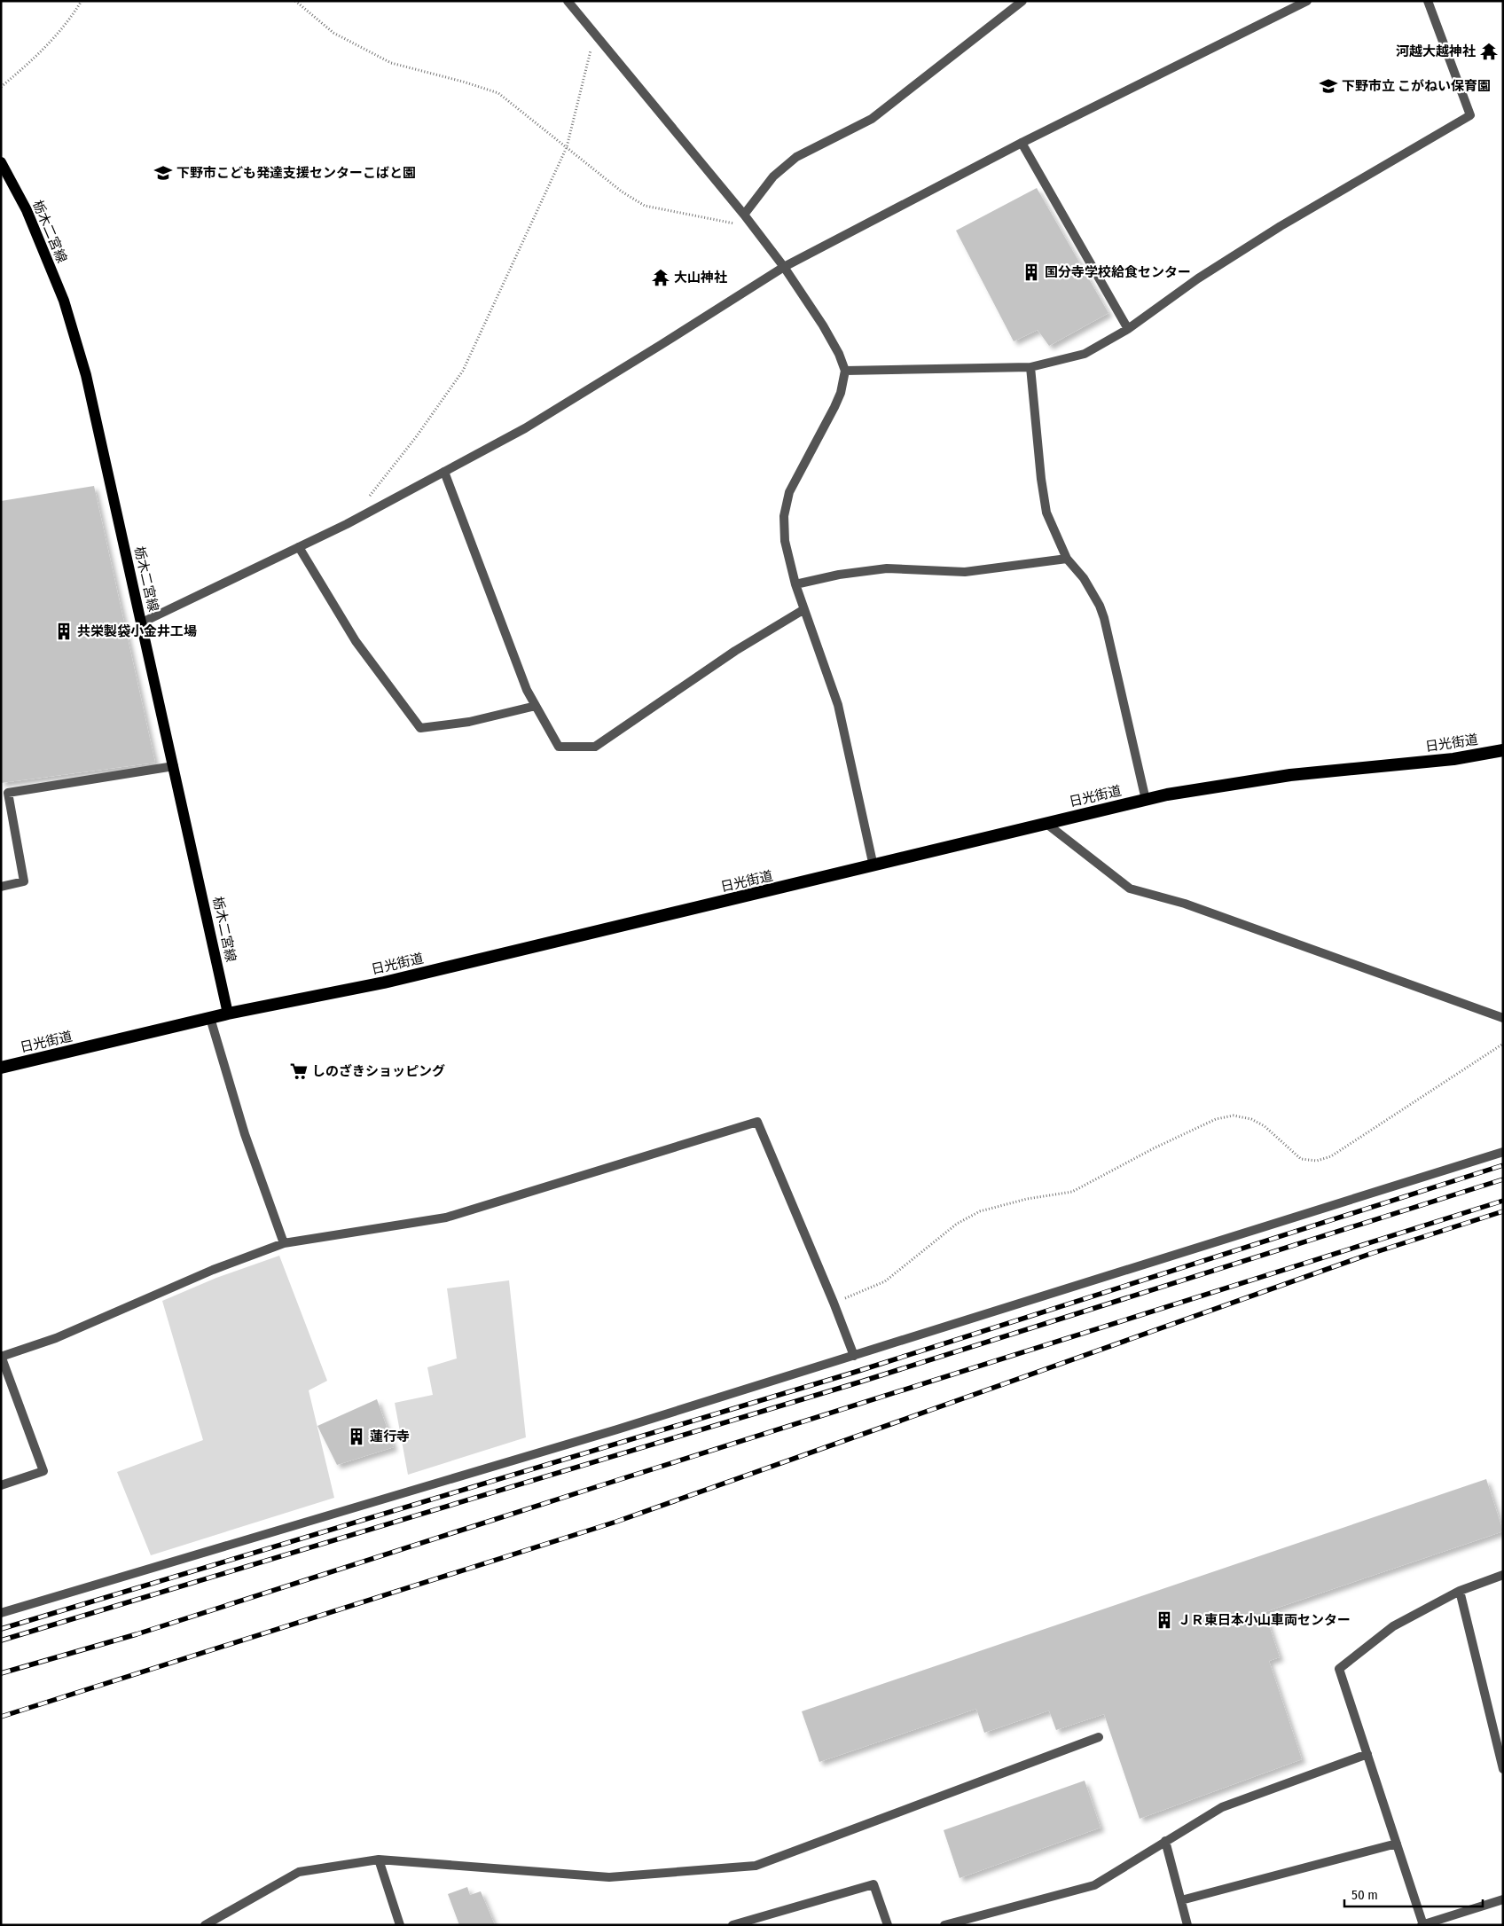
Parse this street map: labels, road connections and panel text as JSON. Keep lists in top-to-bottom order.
{
  "streets": {
    "highway": ["日光街道"],
    "main road": ["栃木二宮線"]
  },
  "crossings": [
    ["栃木二宮線", "日光街道"]
  ],
  "places": {
    "temple": ["河越大越神社", "大山神社"],
    "school or university": ["下野市立 こがねい保育園", "下野市こども発達支援センターこばと園"],
    "building": [
      "国分寺学校給食センター",
      "共栄製袋小金井工場",
      "蓮行寺",
      "ＪＲ東日本小山車両センター"
    ],
    "supermarket": ["しのざきショッピング"]
  },
  "scale_bar": "50 m"
}
